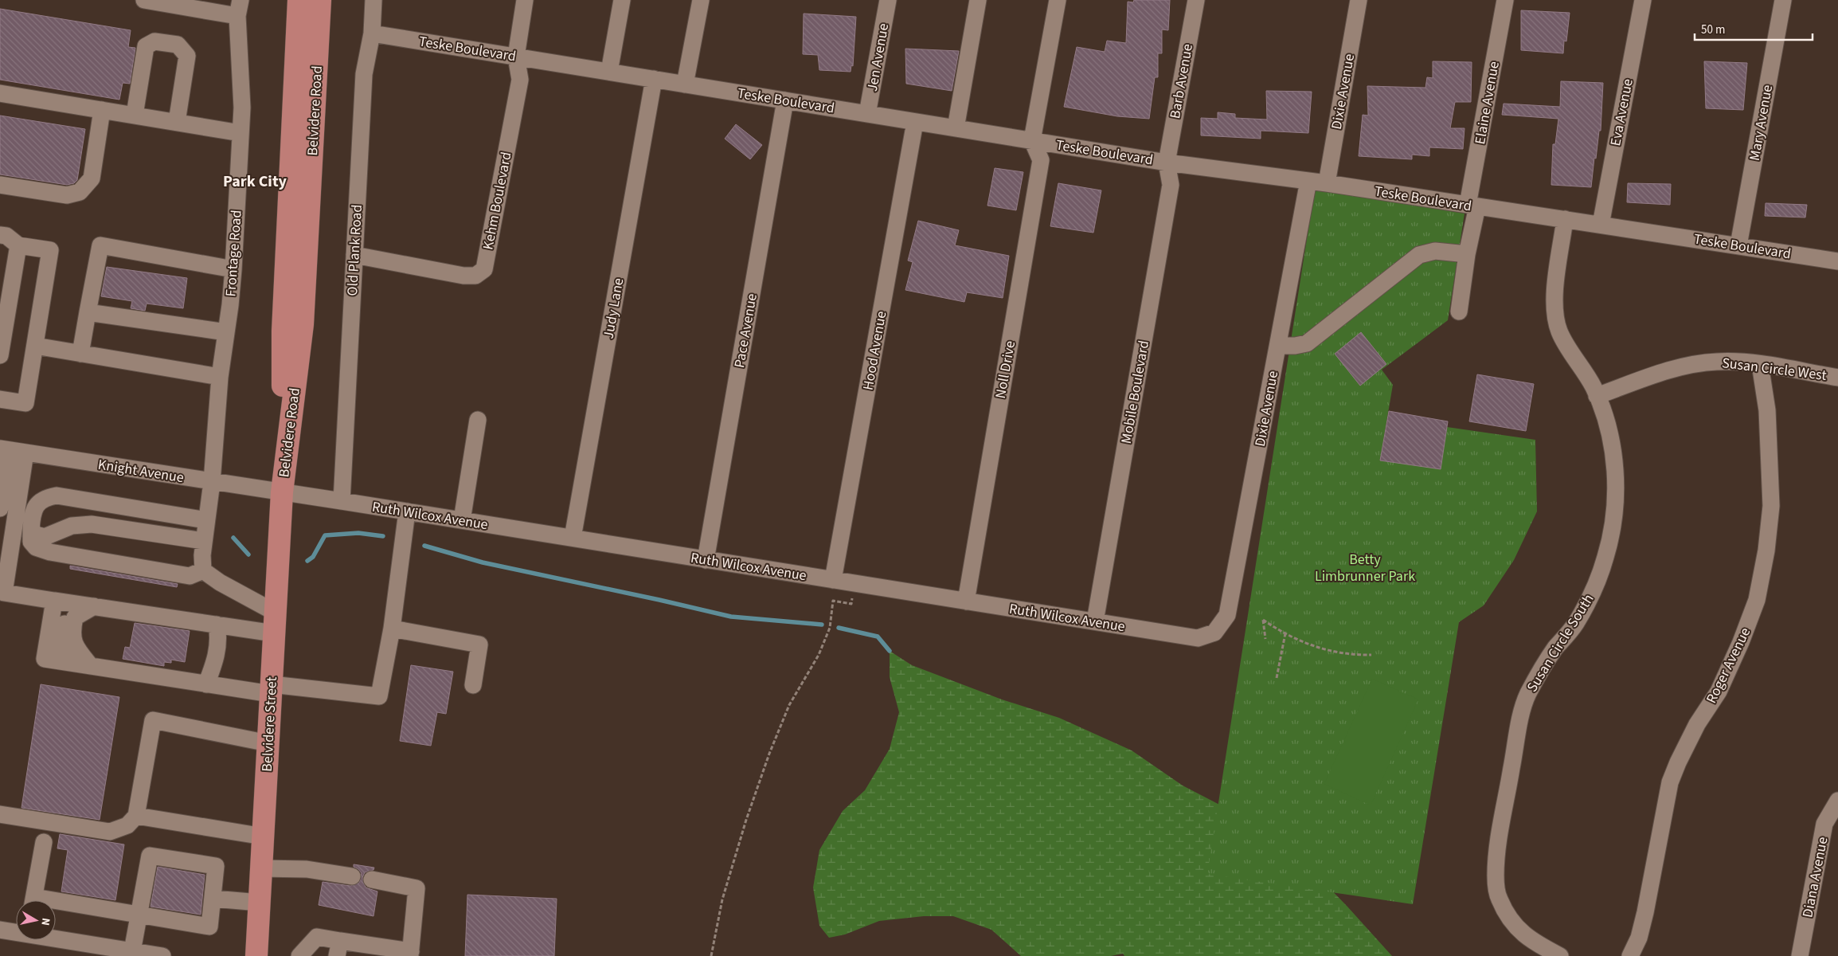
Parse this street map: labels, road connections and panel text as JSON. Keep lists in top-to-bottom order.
{
  "streets": {
    "main road": ["Belvidere Road", "Belvidere Street"],
    "street": [
      "Teske Boulevard",
      "Jen Avenue",
      "Barb Avenue",
      "Dixie Avenue",
      "Elaine Avenue",
      "Eva Avenue",
      "Mary Avenue",
      "Kehm Boulevard",
      "Old Plank Road",
      "Frontage Road",
      "Judy Lane",
      "Pace Avenue",
      "Hood Avenue",
      "Susan Circle West",
      "Noll Drive",
      "Mobile Boulevard",
      "Knight Avenue",
      "Ruth Wilcox Avenue",
      "Susan Circle South",
      "Roger Avenue",
      "Diana Avenue"
    ]
  },
  "crossings": [
    ["Teske Boulevard", "Jen Avenue"],
    ["Teske Boulevard", "Barb Avenue"],
    ["Teske Boulevard", "Dixie Avenue"],
    ["Teske Boulevard", "Elaine Avenue"],
    ["Teske Boulevard", "Eva Avenue"],
    ["Teske Boulevard", "Mary Avenue"],
    ["Teske Boulevard", "Kehm Boulevard"],
    ["Teske Boulevard", "Old Plank Road"],
    ["Teske Boulevard", "Judy Lane"],
    ["Teske Boulevard", "Pace Avenue"],
    ["Teske Boulevard", "Hood Avenue"],
    ["Teske Boulevard", "Noll Drive"],
    ["Teske Boulevard", "Mobile Boulevard"],
    ["Teske Boulevard", "Susan Circle South"],
    ["Barb Avenue", "Mobile Boulevard"],
    ["Dixie Avenue", "Ruth Wilcox Avenue"],
    ["Belvidere Road", "Knight Avenue"],
    ["Belvidere Road", "Ruth Wilcox Avenue"],
    ["Belvidere Road", "Belvidere Street"],
    ["Kehm Boulevard", "Old Plank Road"],
    ["Old Plank Road", "Ruth Wilcox Avenue"],
    ["Frontage Road", "Knight Avenue"],
    ["Judy Lane", "Ruth Wilcox Avenue"],
    ["Pace Avenue", "Ruth Wilcox Avenue"],
    ["Hood Avenue", "Ruth Wilcox Avenue"],
    ["Susan Circle West", "Susan Circle South"],
    ["Susan Circle West", "Roger Avenue"],
    ["Noll Drive", "Ruth Wilcox Avenue"],
    ["Mobile Boulevard", "Ruth Wilcox Avenue"],
    ["Knight Avenue", "Ruth Wilcox Avenue"],
    ["Knight Avenue", "Belvidere Street"],
    ["Ruth Wilcox Avenue", "Belvidere Street"]
  ],
  "districts": ["Park City"],
  "parks": ["Betty Limbrunner Park"],
  "scale_bar": "50 m",
  "north": "right"
}
